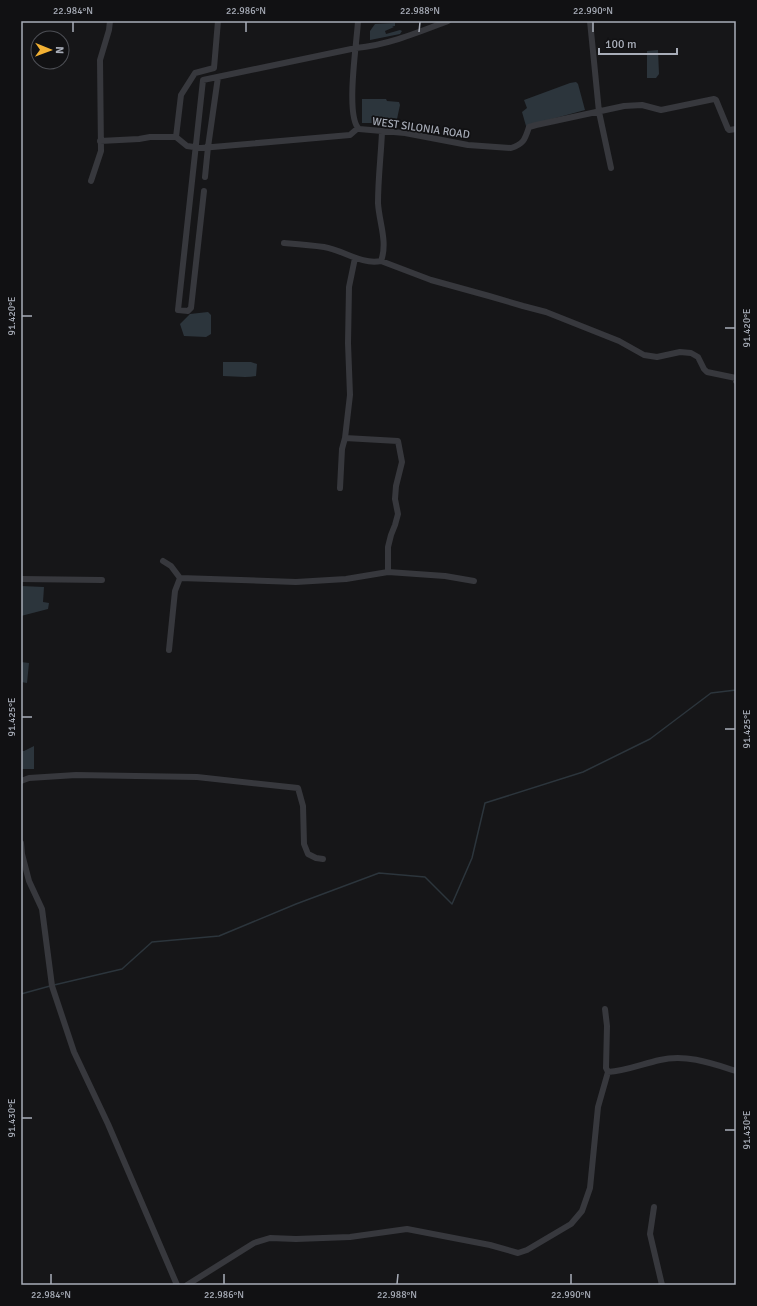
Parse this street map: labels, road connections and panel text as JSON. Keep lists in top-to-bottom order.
{
  "streets": {
    "street": ["WEST SILONIA ROAD"]
  },
  "scale_bar": "100 m",
  "north": "right",
  "coordinates": [
    "22.984°N",
    "22.986°N",
    "22.988°N",
    "22.990°N",
    "91.420°E",
    "91.425°E",
    "91.430°E"
  ]
}
